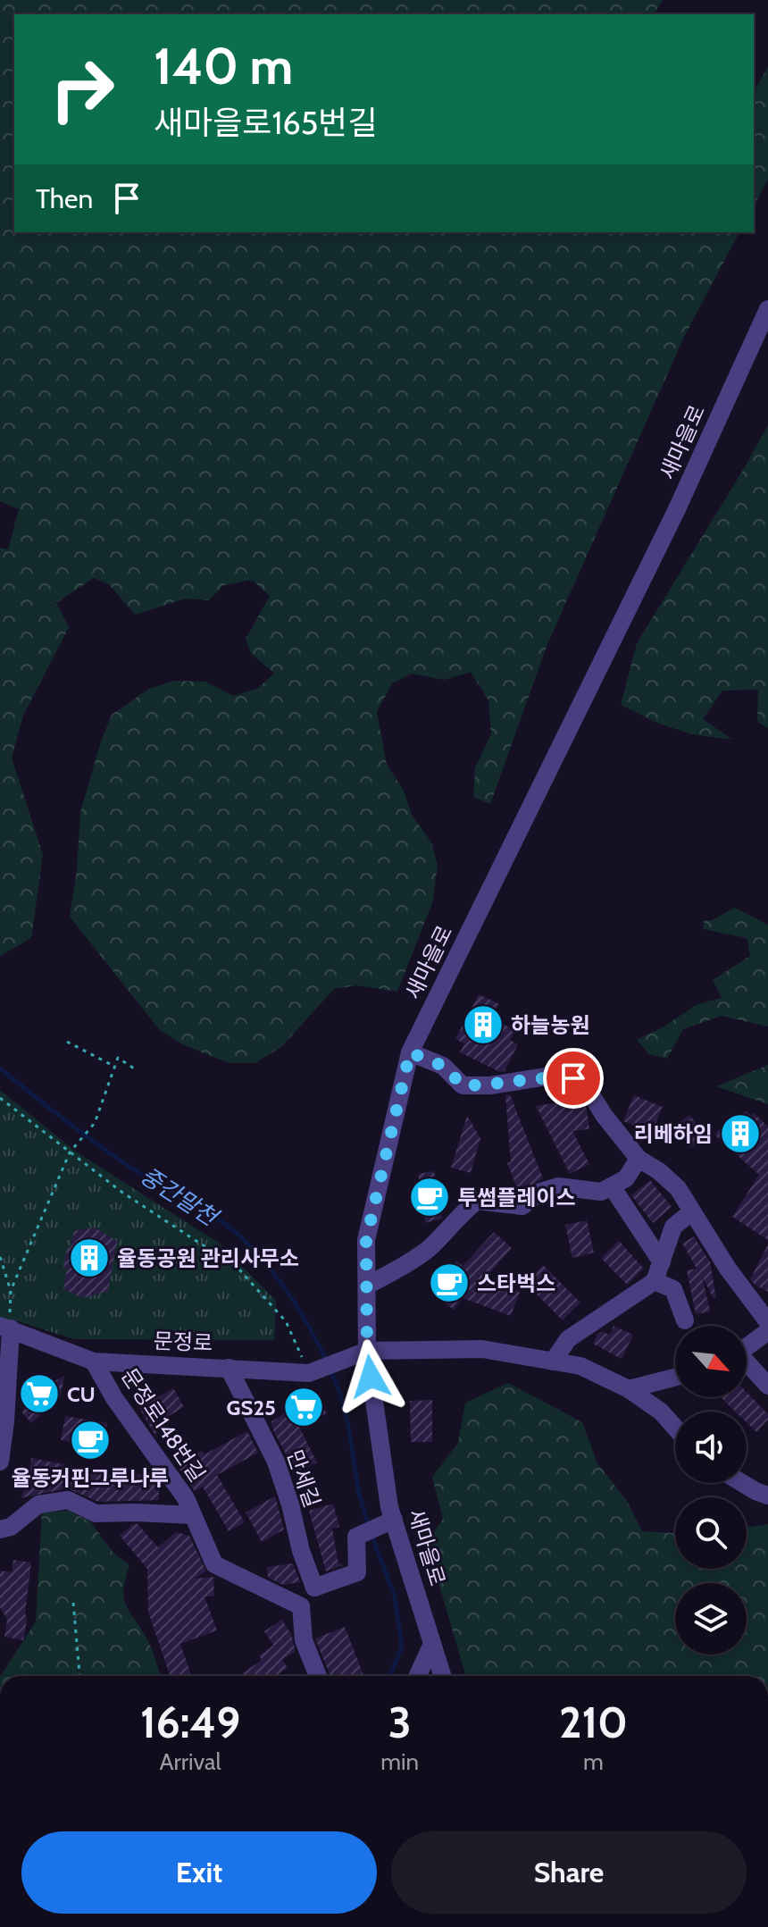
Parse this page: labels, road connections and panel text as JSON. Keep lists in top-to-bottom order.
{
  "streets": {
    "street": [
      "새마을로",
      "문정로",
      "문정로148번길",
      "만세길"
    ]
  },
  "crossings": [
    ["새마을로", "문정로"],
    ["문정로", "문정로148번길"],
    ["문정로", "만세길"]
  ],
  "water": ["중간말천"],
  "places": {
    "building": ["하늘농원", "리베하임", "율동공원 관리사무소"],
    "cafe": ["투썸플레이스", "스타벅스", "율동커핀그루나루"],
    "supermarket": ["CU", "GS25"]
  },
  "north": "bottom right",
  "page": {
    "turn": ["140 m", "새마을로165번길"],
    "then": "Then",
    "eta": [
      "16:49",
      "Arrival",
      "3",
      "min",
      "210",
      "m"
    ],
    "buttons": ["Exit", "Share"]
  }
}
